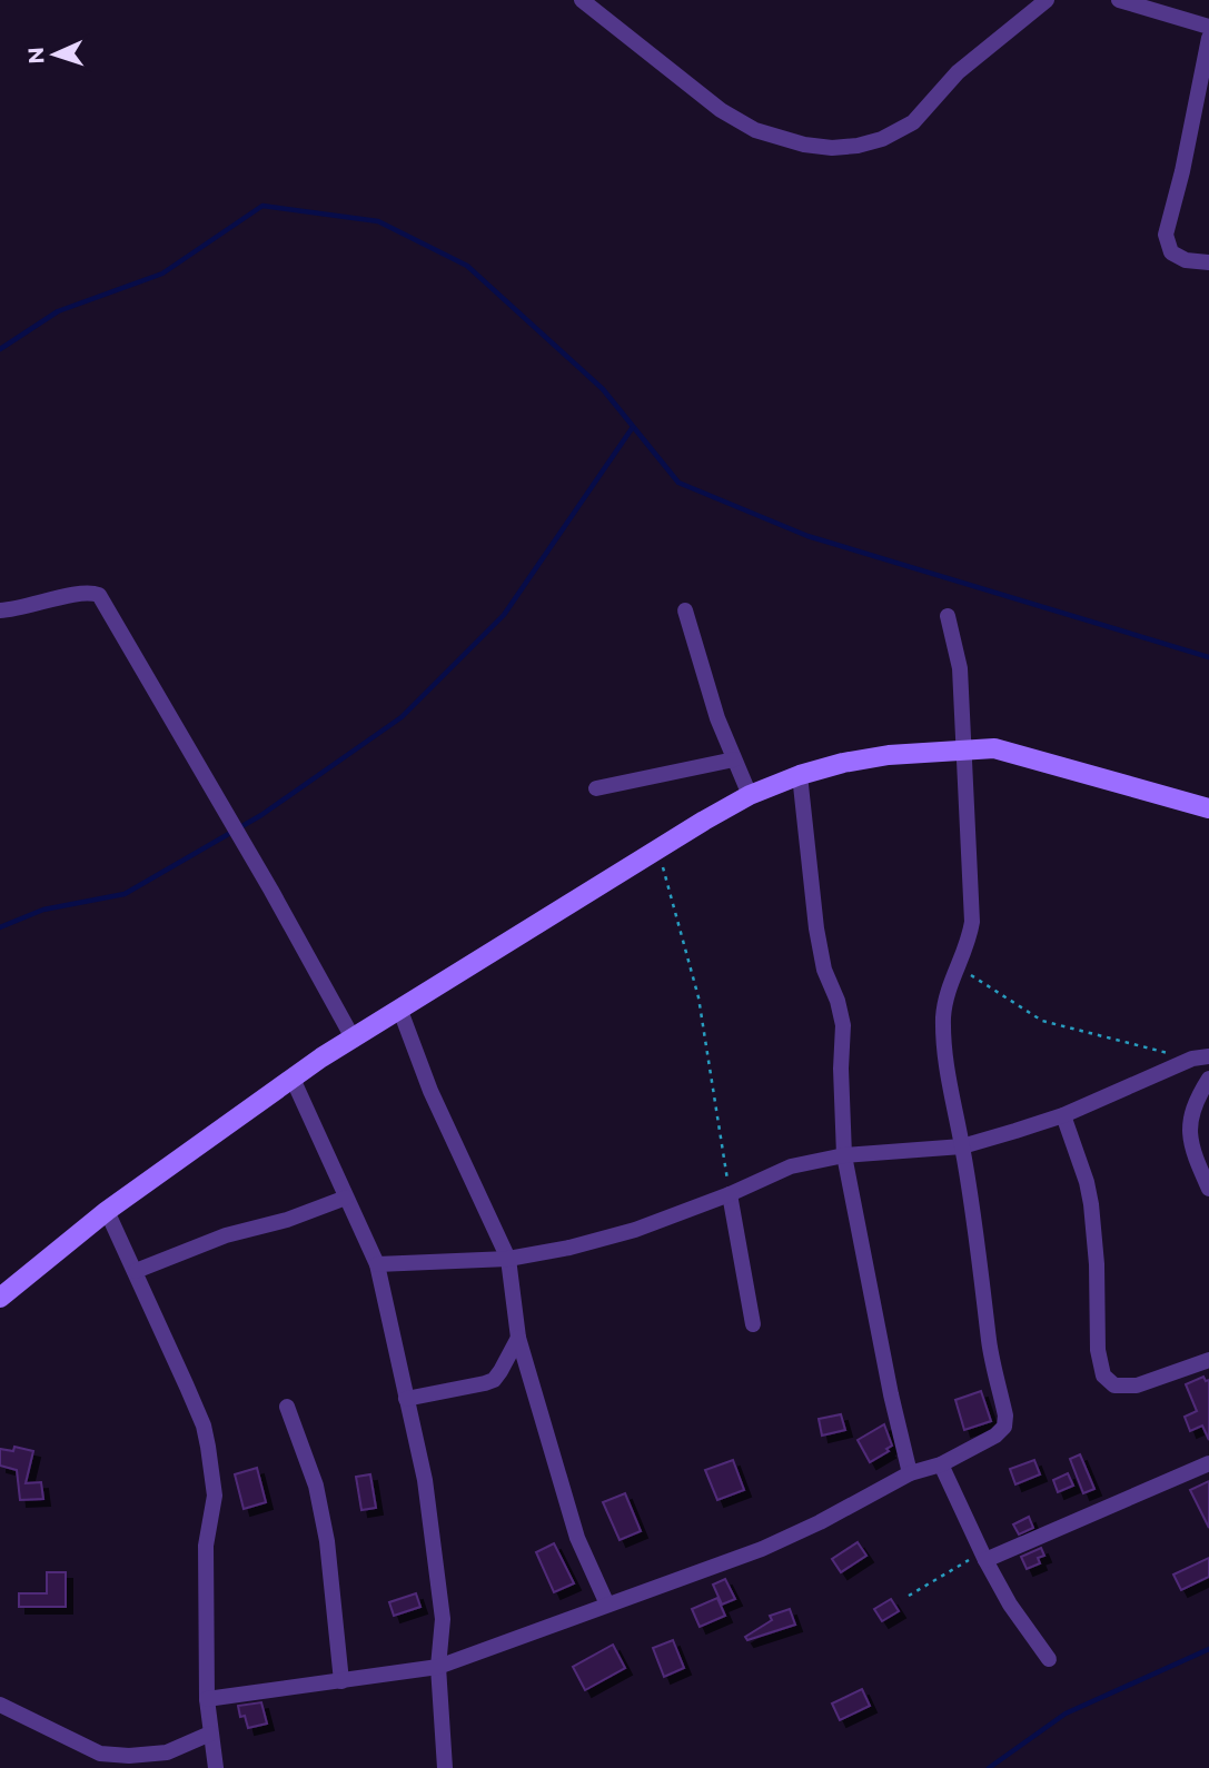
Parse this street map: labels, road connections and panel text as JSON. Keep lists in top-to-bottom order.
{
  "north": "left"
}
